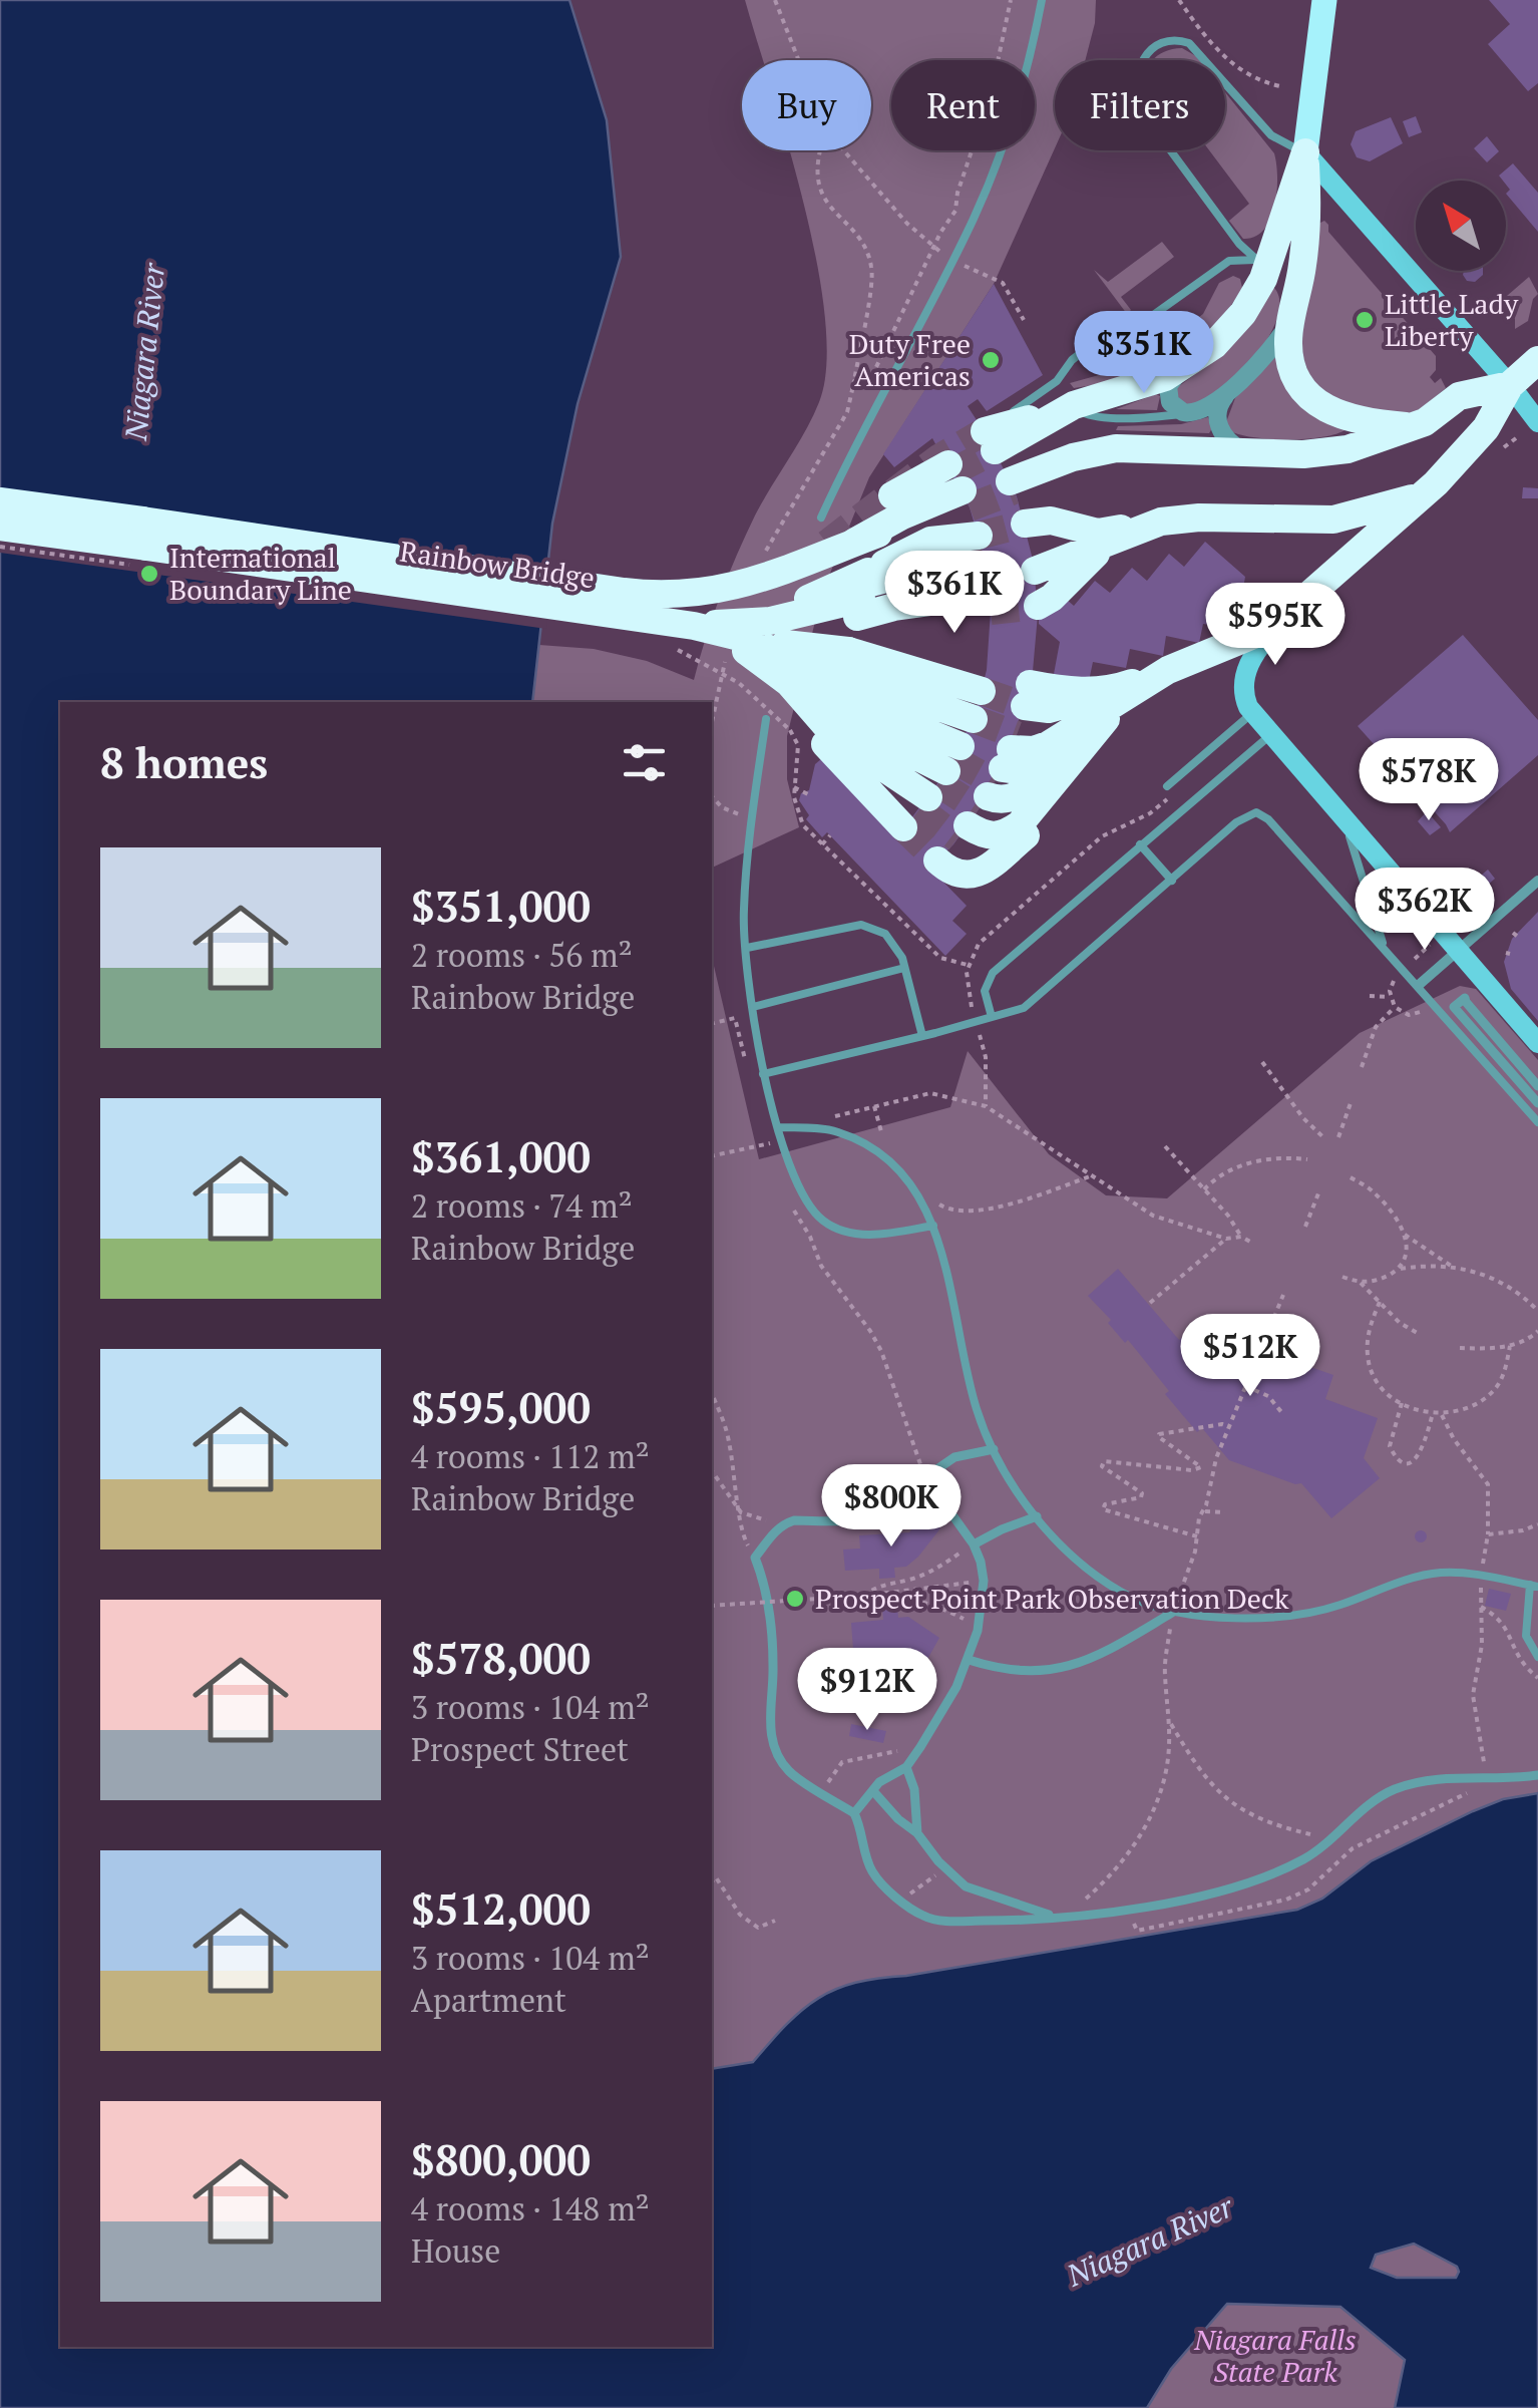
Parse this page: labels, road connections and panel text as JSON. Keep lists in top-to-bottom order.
{
  "streets": {
    "highway": ["Rainbow Bridge"]
  },
  "water": ["Niagara River"],
  "parks": ["Niagara Falls State Park"],
  "places": [
    "Little Lady Liberty",
    "Duty Free Americas",
    "International Boundary Line",
    "Prospect Point Park Observation Deck"
  ],
  "north": "top left",
  "page": {
    "chip": ["Buy", "Rent", "Filters"],
    "price": [
      "$351K",
      "$361K",
      "$595K",
      "$578K",
      "$362K",
      "$512K",
      "$800K",
      "$912K"
    ],
    "heading": "8 homes",
    "list": [
      {
        "name": "$351,000",
        "note": "2 rooms · 56 m² · Rainbow Bridge"
      },
      {
        "name": "$361,000",
        "note": "2 rooms · 74 m² · Rainbow Bridge"
      },
      {
        "name": "$595,000",
        "note": "4 rooms · 112 m² · Rainbow Bridge"
      },
      {
        "name": "$578,000",
        "note": "3 rooms · 104 m² · Prospect Street"
      },
      {
        "name": "$512,000",
        "note": "3 rooms · 104 m² · Apartment"
      },
      {
        "name": "$800,000",
        "note": "4 rooms · 148 m² · House"
      }
    ]
  }
}
